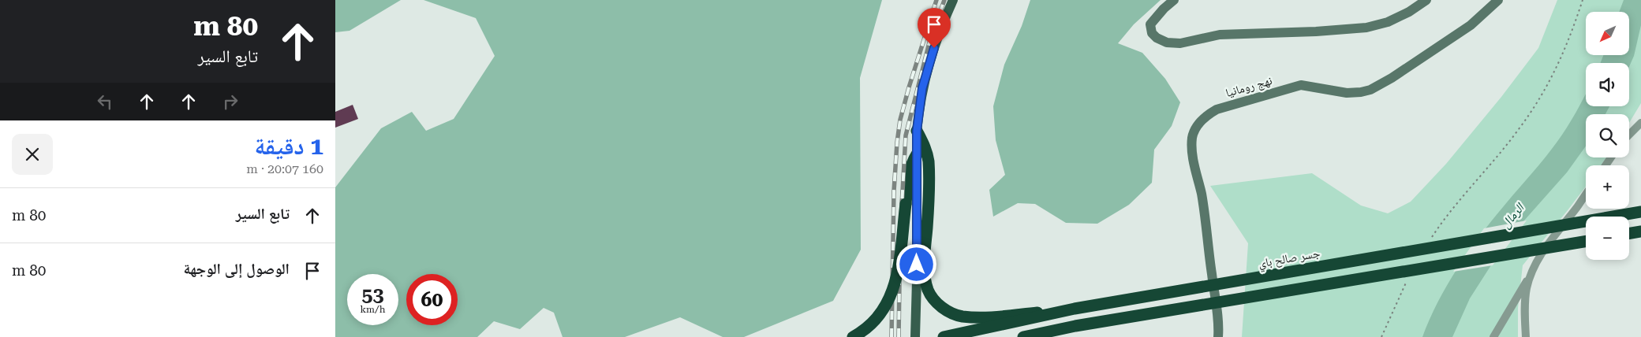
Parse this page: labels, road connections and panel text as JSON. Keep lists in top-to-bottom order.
{
  "streets": {
    "highway": ["جسر صالح باي"],
    "street": ["نهج رومانيا"]
  },
  "water": ["الرمال"],
  "north": "bottom left",
  "page": {
    "turn": ["80 m", "تابع السير"],
    "map_buttons": ["+", "−"],
    "heading": ["1 دقيقة", "160 m · 20:07"],
    "list": [
      {
        "name": "تابع السير",
        "value": "80 m"
      },
      {
        "name": "الوصول إلى الوجهة",
        "value": "80 m"
      }
    ],
    "speed": "53 km/h",
    "limit": "60"
  }
}
